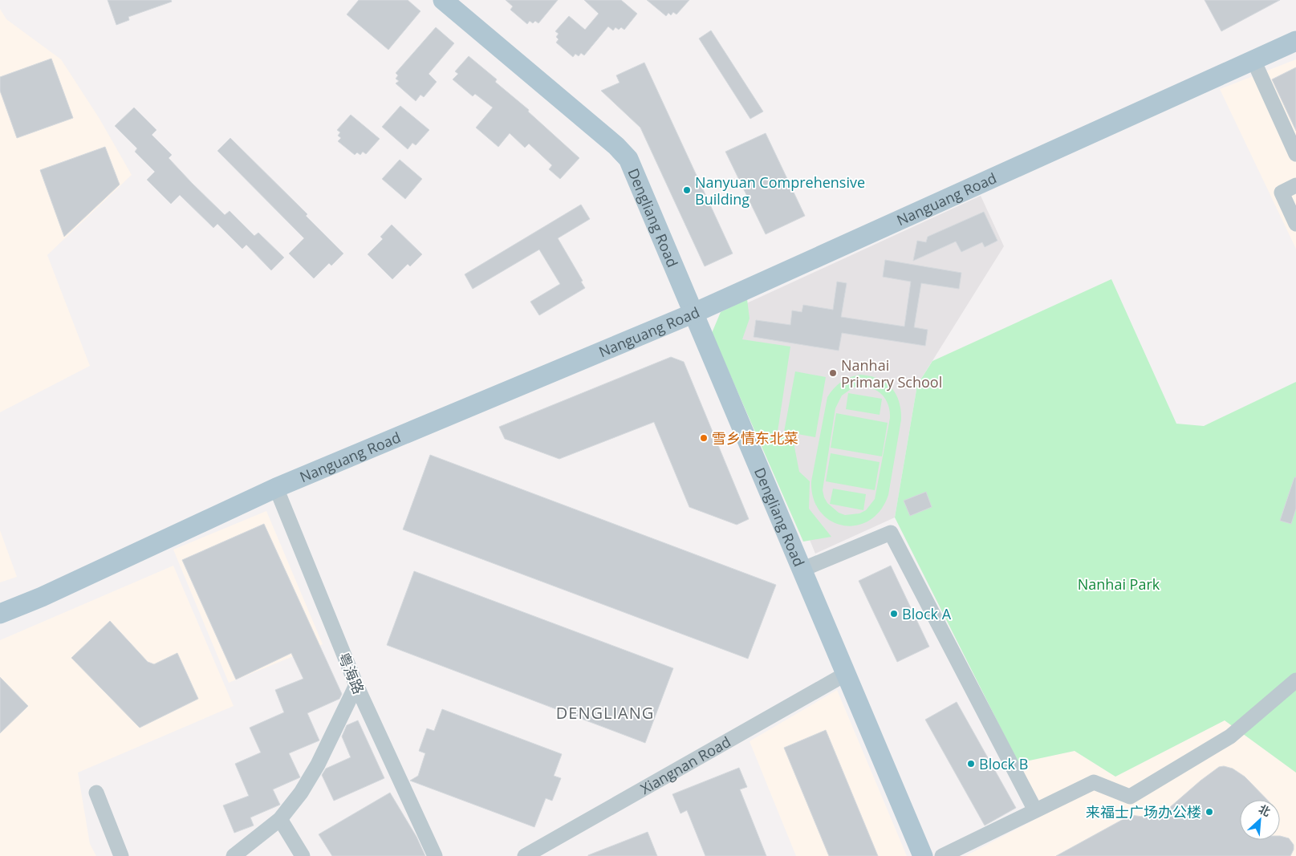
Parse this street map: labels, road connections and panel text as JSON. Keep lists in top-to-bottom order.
{
  "streets": {
    "main road": ["Nanguang Road", "Dengliang Road"],
    "street": ["粤海路", "Xiangnan Road"]
  },
  "crossings": [
    ["Nanguang Road", "Dengliang Road"],
    ["Nanguang Road", "粤海路"],
    ["Dengliang Road", "Xiangnan Road"]
  ],
  "districts": ["DENGLIANG"],
  "parks": ["Nanhai Park"],
  "places": [
    "Nanyuan Comprehensive Building",
    "Nanhai Primary School",
    "雪乡情东北菜",
    "Block A",
    "Block B",
    "来福士广场办公楼"
  ],
  "north": "top right"
}
